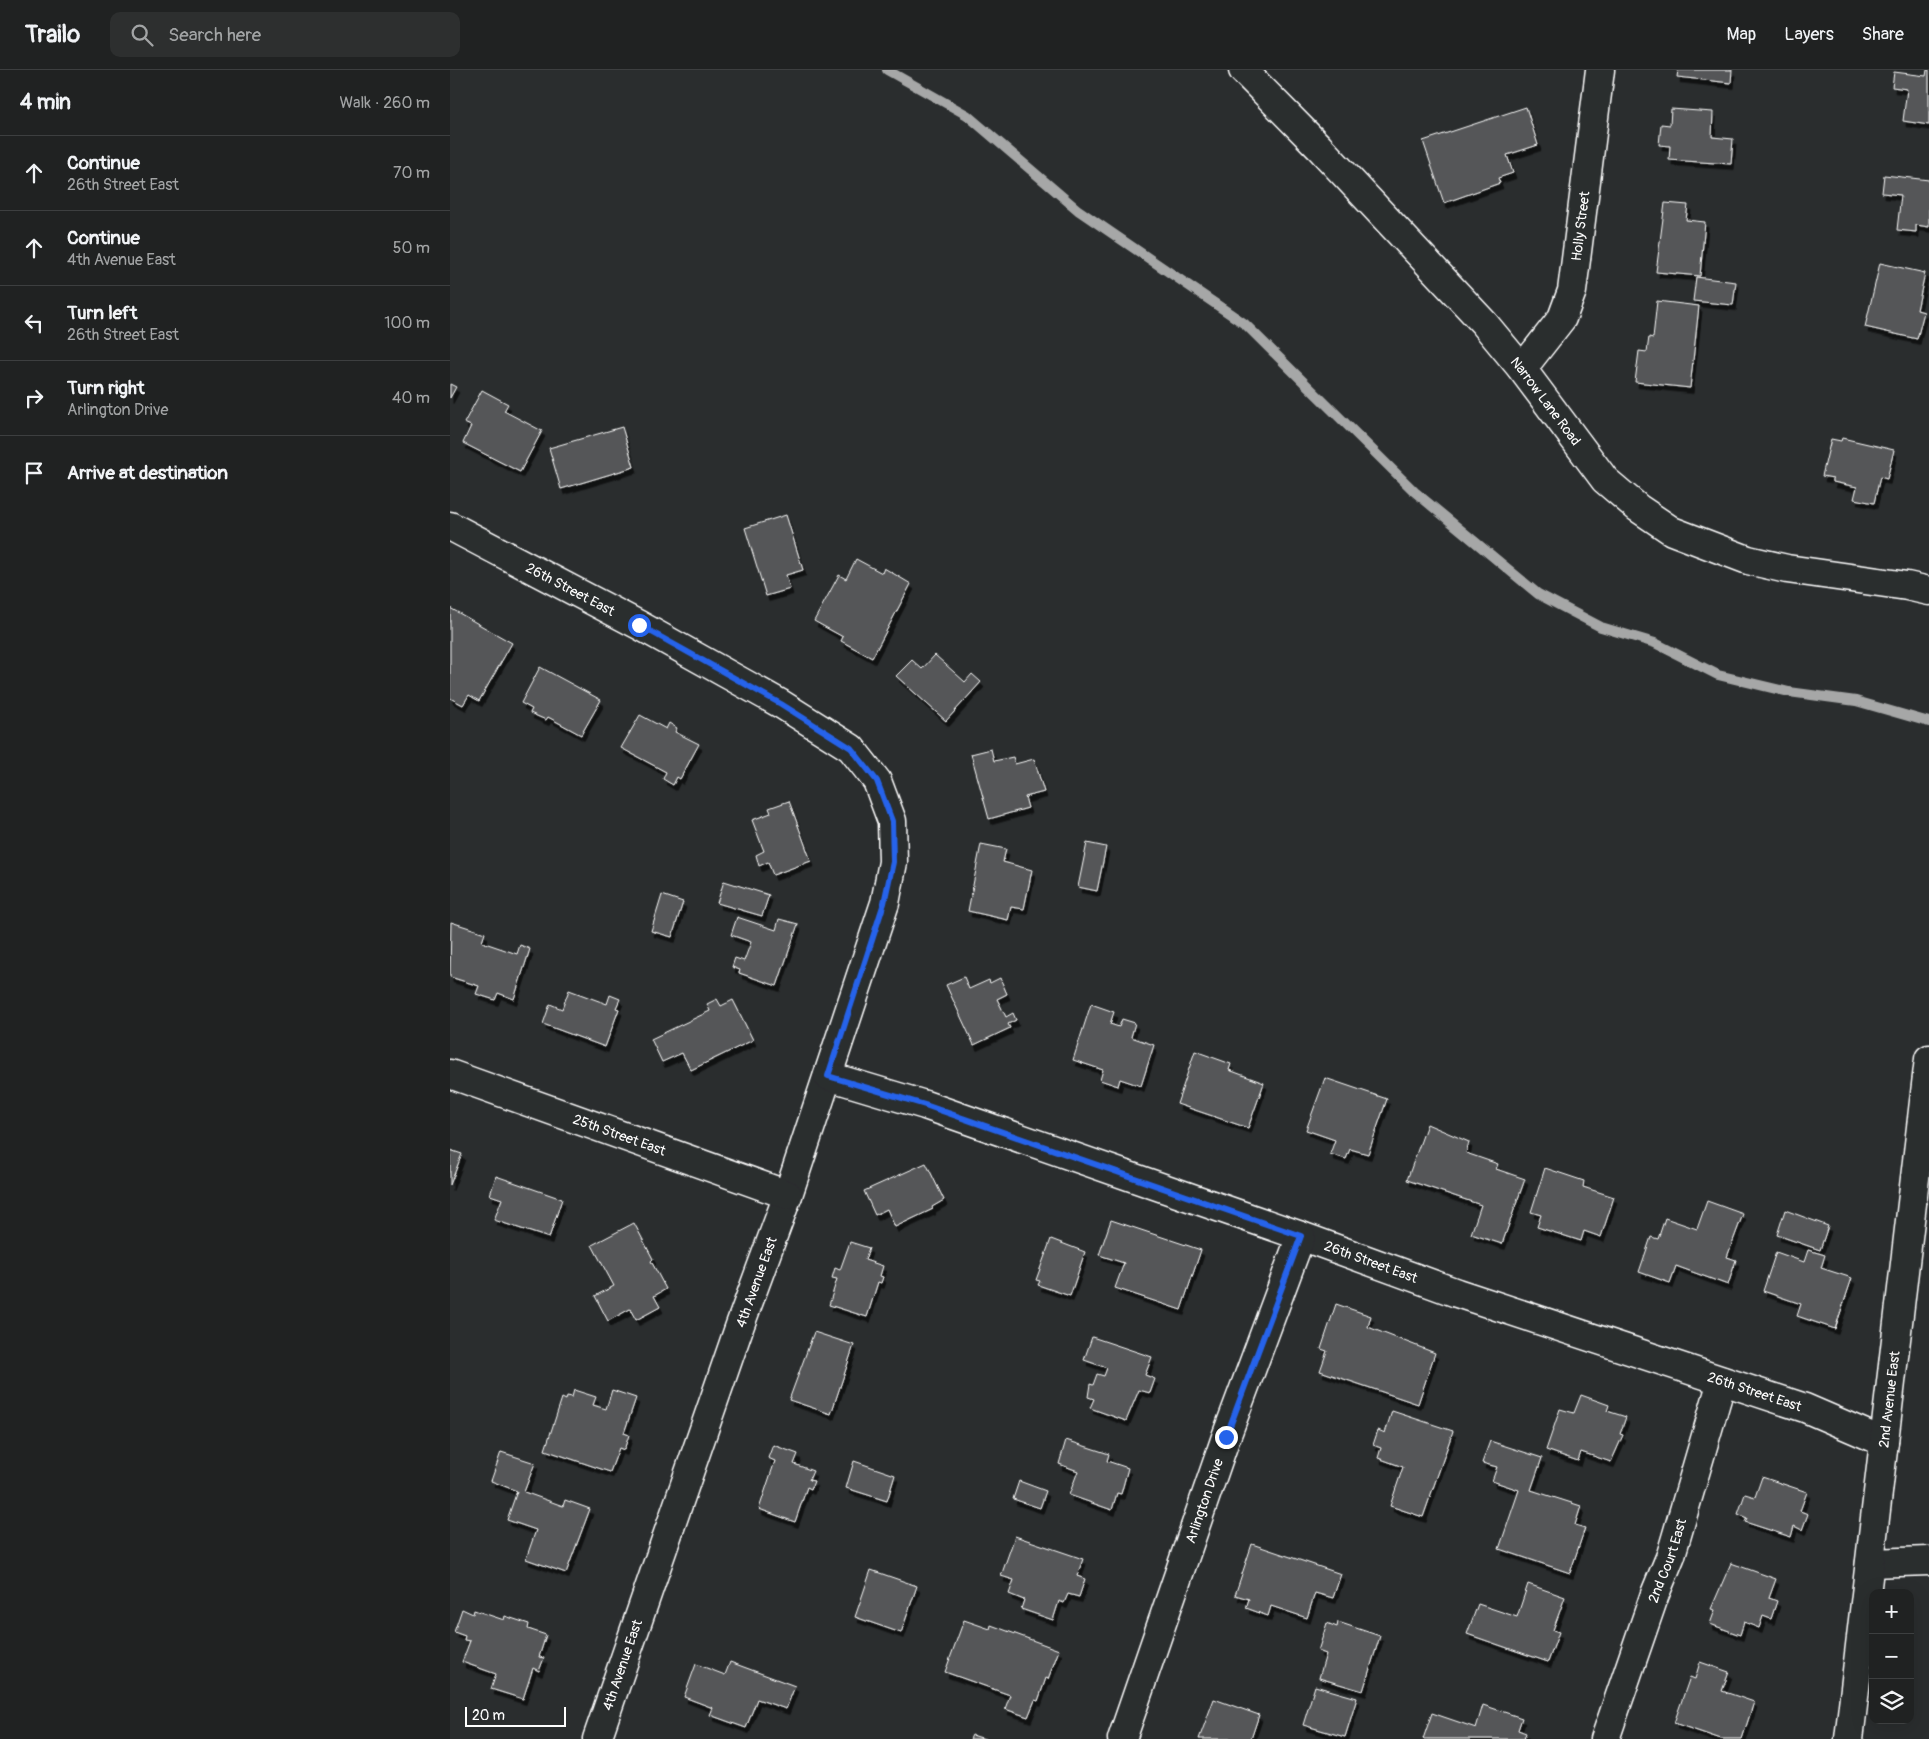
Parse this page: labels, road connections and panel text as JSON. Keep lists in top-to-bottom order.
{
  "streets": {
    "street": [
      "Holly Street",
      "Narrow Lane Road",
      "26th Street East",
      "25th Street East",
      "4th Avenue East",
      "2nd Avenue East",
      "Arlington Drive",
      "2nd Court East"
    ]
  },
  "crossings": [
    ["Holly Street", "Narrow Lane Road"],
    ["26th Street East", "4th Avenue East"],
    ["26th Street East", "2nd Avenue East"],
    ["26th Street East", "Arlington Drive"],
    ["26th Street East", "2nd Court East"],
    ["25th Street East", "4th Avenue East"]
  ],
  "scale_bar": "20 m",
  "page": {
    "header": "Trailo",
    "search": "Search here",
    "nav": ["Map", "Layers", "Share"],
    "heading": ["4 min", "Walk · 260 m"],
    "list": [
      ["Continue", "26th Street East", "70 m"],
      ["Continue", "4th Avenue East", "50 m"],
      ["Turn left", "26th Street East", "100 m"],
      ["Turn right", "Arlington Drive", "40 m"],
      "Arrive at destination"
    ],
    "map_buttons": ["+", "−"],
    "scale": "20 m"
  }
}
